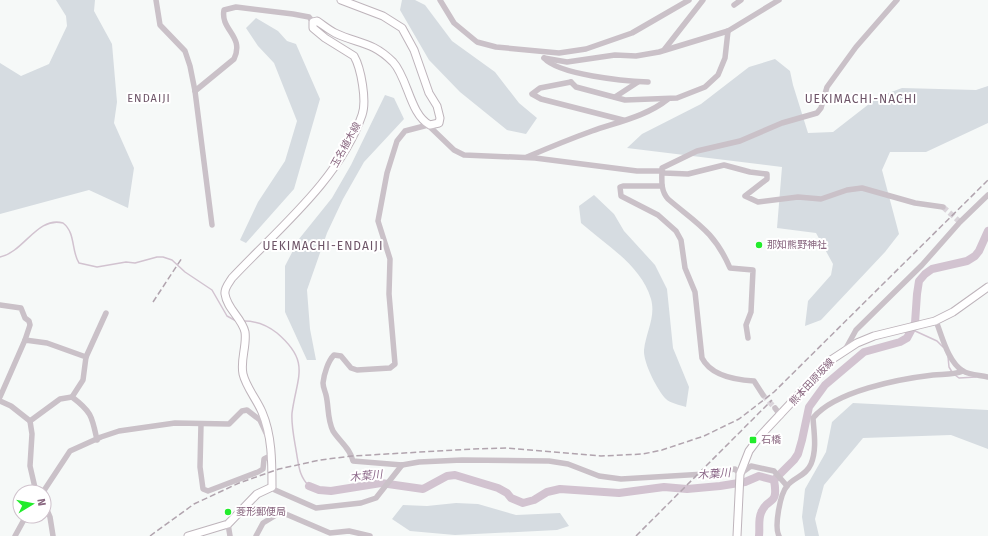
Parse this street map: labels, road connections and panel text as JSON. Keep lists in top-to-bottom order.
{
  "streets": {
    "main road": ["玉名植木線", "熊本田原坂線"]
  },
  "districts": ["ENDAIJI", "UEKIMACHI-NACHI", "UEKIMACHI-ENDAIJI"],
  "water": ["木葉川"],
  "places": {
    "other": ["那知熊野神社", "菱形郵便局"],
    "transit": ["石橋"]
  },
  "north": "right"
}
